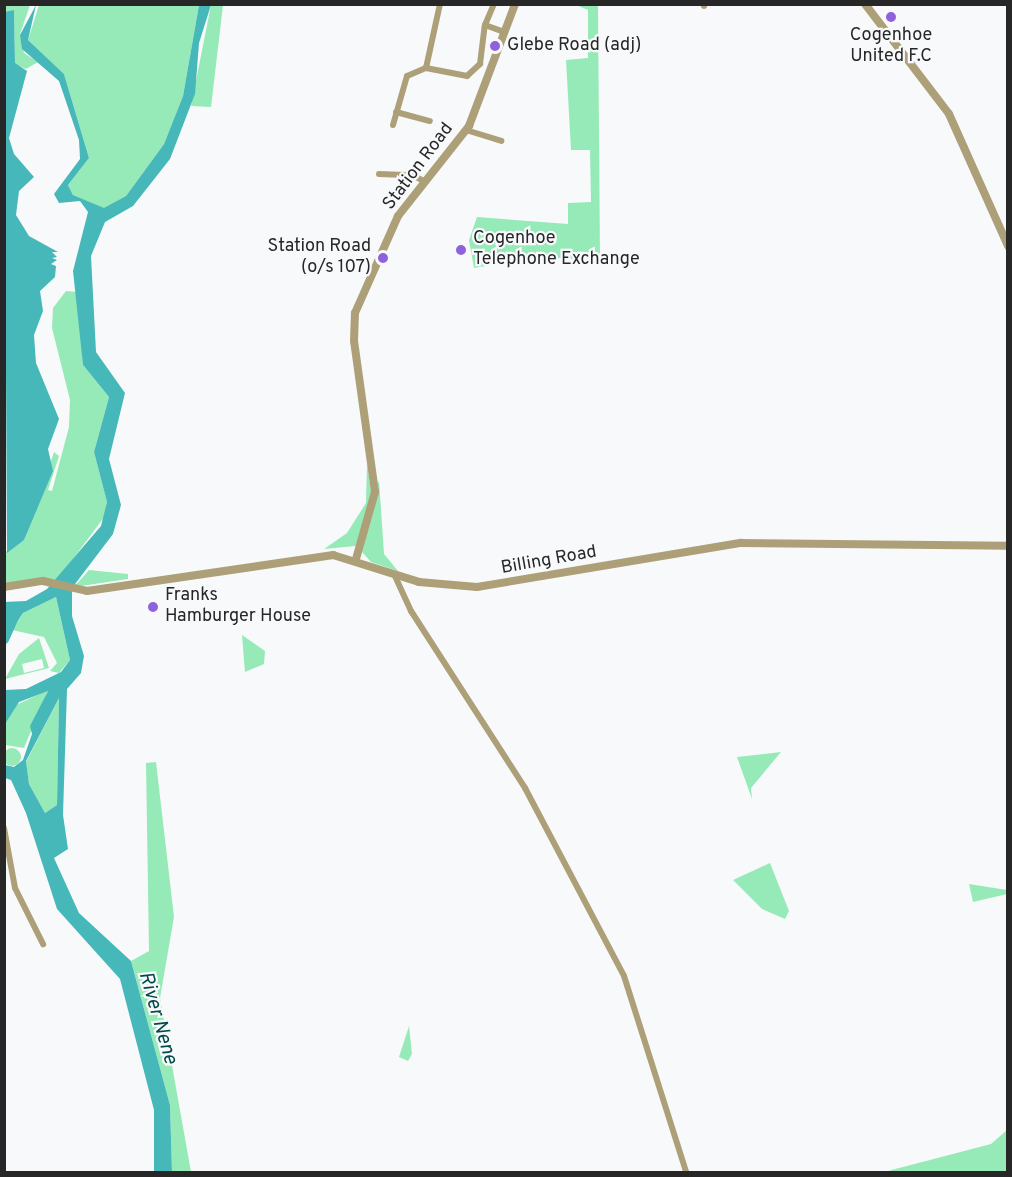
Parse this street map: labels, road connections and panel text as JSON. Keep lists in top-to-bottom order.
{
  "streets": {
    "street": ["Station Road", "Billing Road"]
  },
  "crossings": [
    ["Station Road", "Billing Road"]
  ],
  "water": ["River Nene"],
  "places": [
    "Cogenhoe United F.C",
    "Glebe Road (adj)",
    "Cogenhoe Telephone Exchange",
    "Station Road (o/s 107)",
    "Franks Hamburger House"
  ]
}
